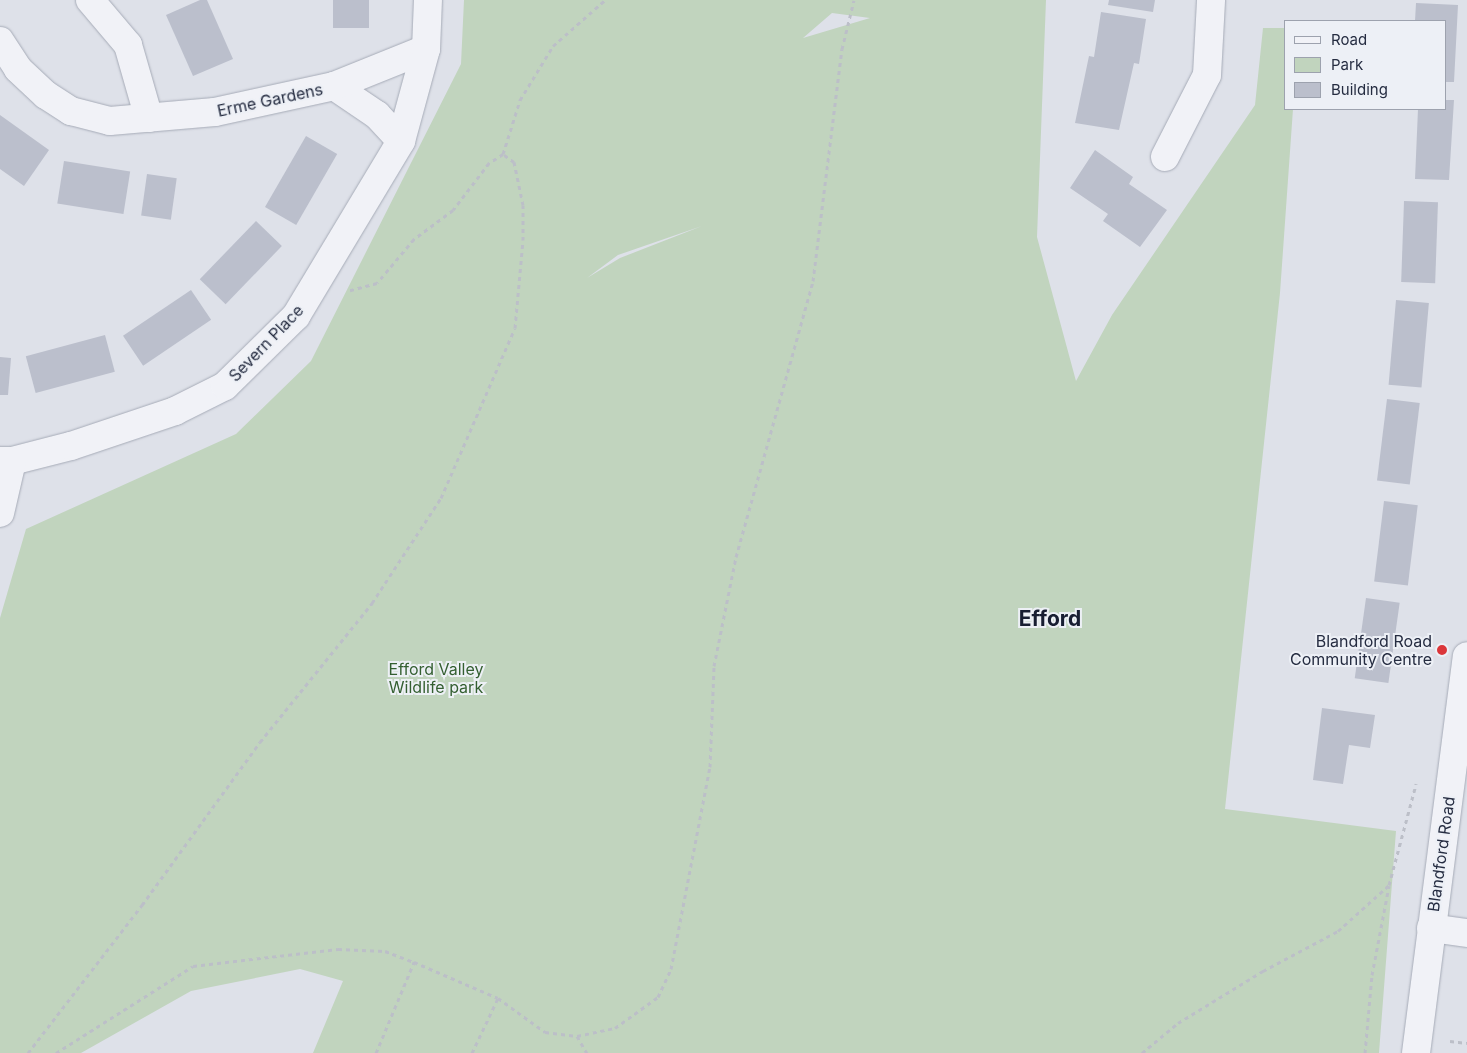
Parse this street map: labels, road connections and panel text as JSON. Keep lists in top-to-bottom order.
{
  "streets": {
    "street": ["Erme Gardens", "Severn Place", "Blandford Road"]
  },
  "crossings": [
    ["Erme Gardens", "Severn Place"]
  ],
  "districts": ["Efford"],
  "parks": ["Efford Valley Wildlife park"],
  "places": ["Blandford Road Community Centre"],
  "legend": ["Road", "Park", "Building"]
}
